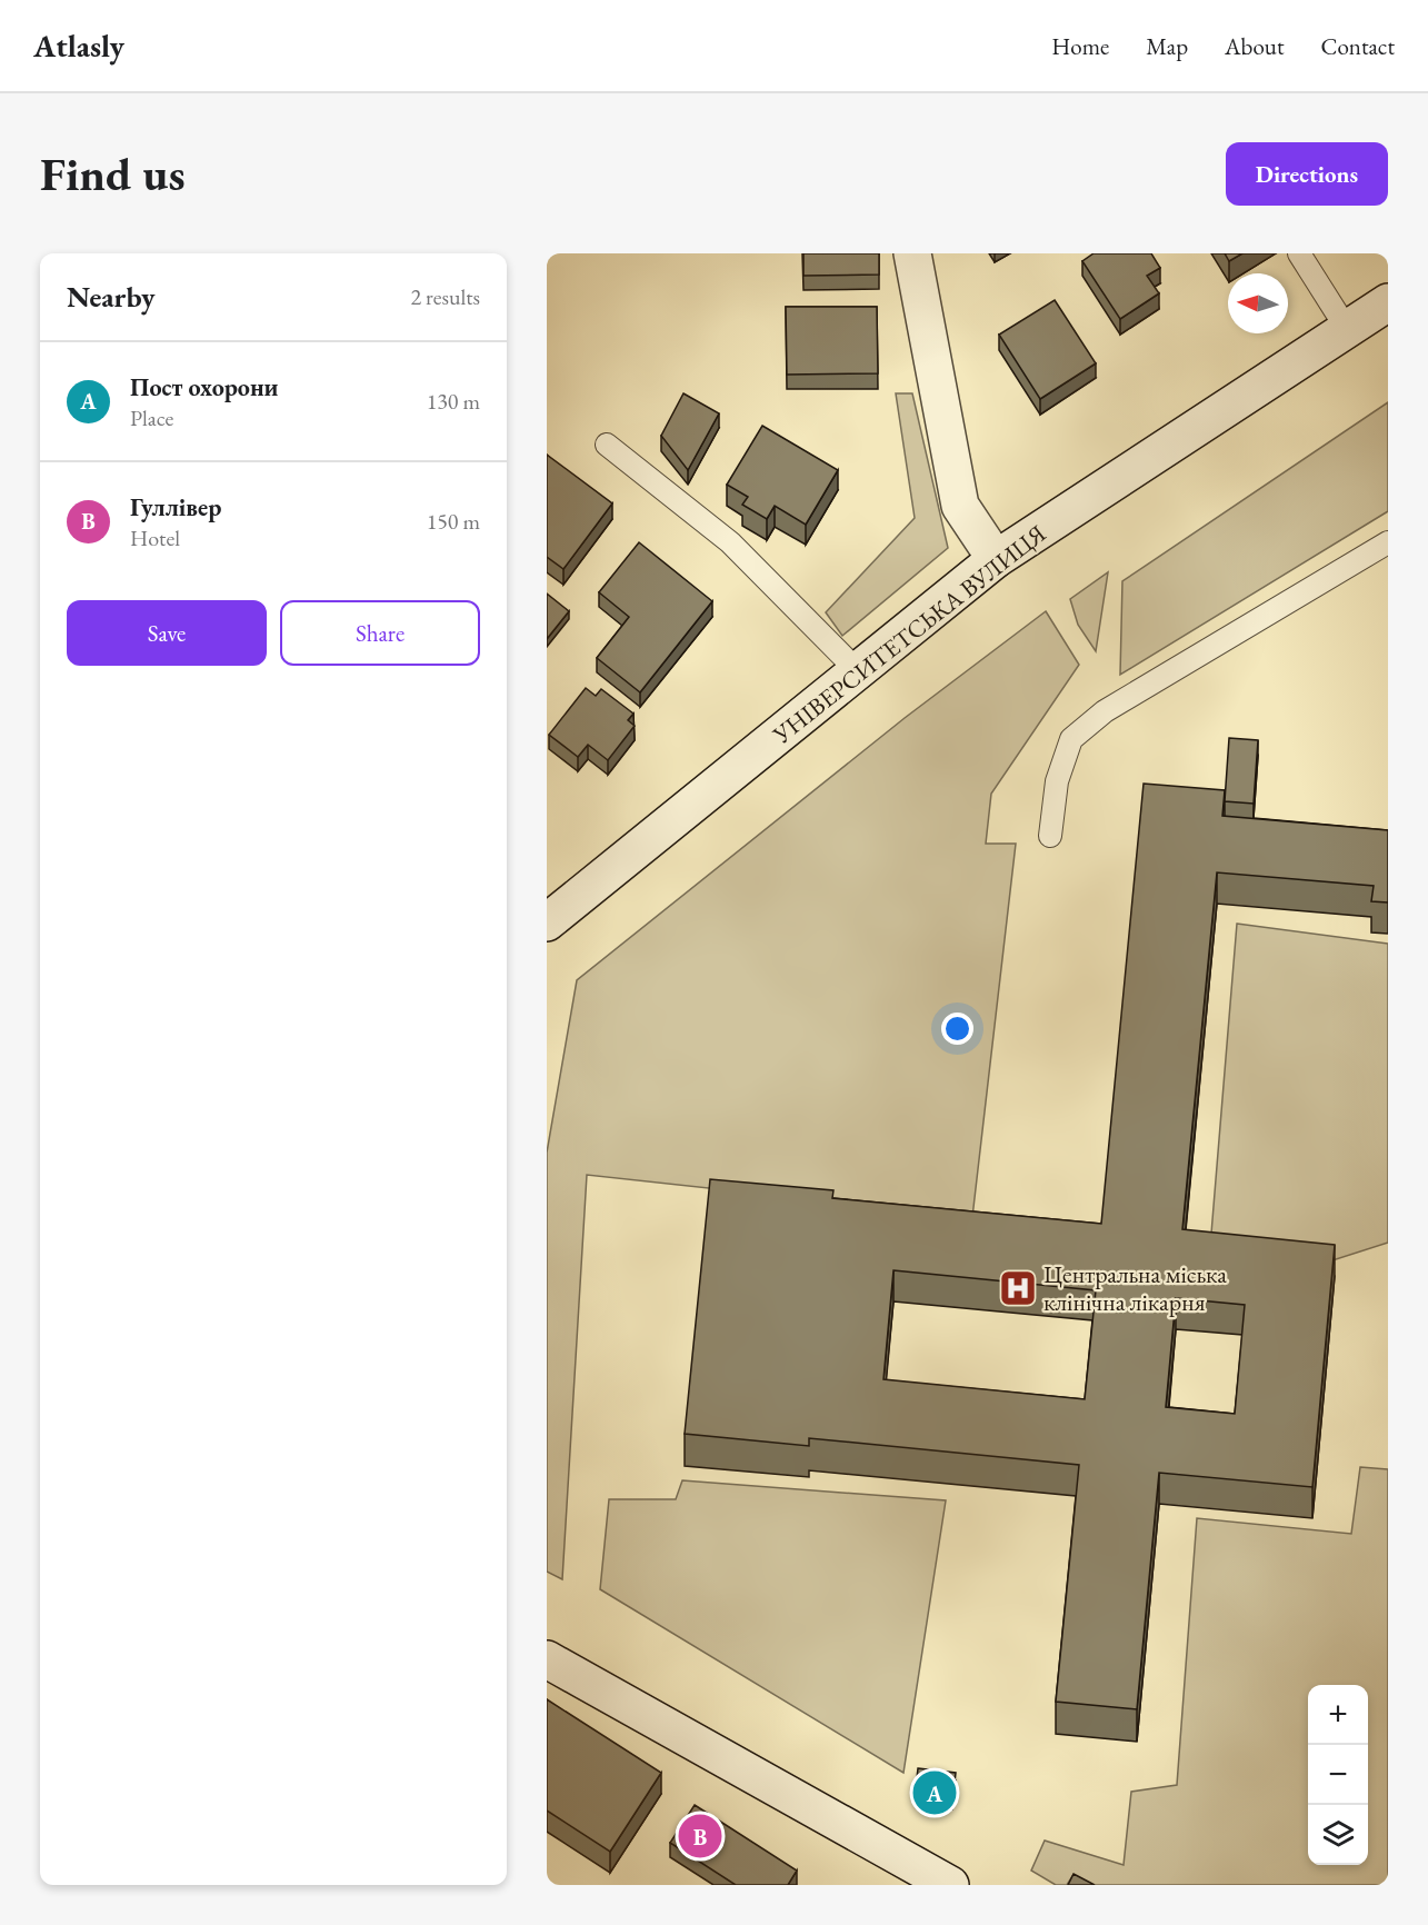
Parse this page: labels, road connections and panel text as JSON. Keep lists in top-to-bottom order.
{
  "streets": {
    "street": ["УНІВЕРСИТЕТСЬКА ВУЛИЦЯ"]
  },
  "places": {
    "hospital": ["Центральна міська клінічна лікарня"]
  },
  "north": "left",
  "page": {
    "header": "Atlasly",
    "nav": [
      "Home",
      "Map",
      "About",
      "Contact"
    ],
    "buttons": [
      "Directions",
      ["Save", "Share"]
    ],
    "title": "Find us",
    "heading": ["Nearby", "2 results"],
    "list": [
      {
        "mark": "A",
        "name": "Пост охорони",
        "note": "Place",
        "value": "130 m"
      },
      {
        "mark": "B",
        "name": "Гуллівер",
        "note": "Hotel",
        "value": "150 m"
      }
    ],
    "map_buttons": ["+", "−"],
    "pins": ["A", "B"]
  }
}
